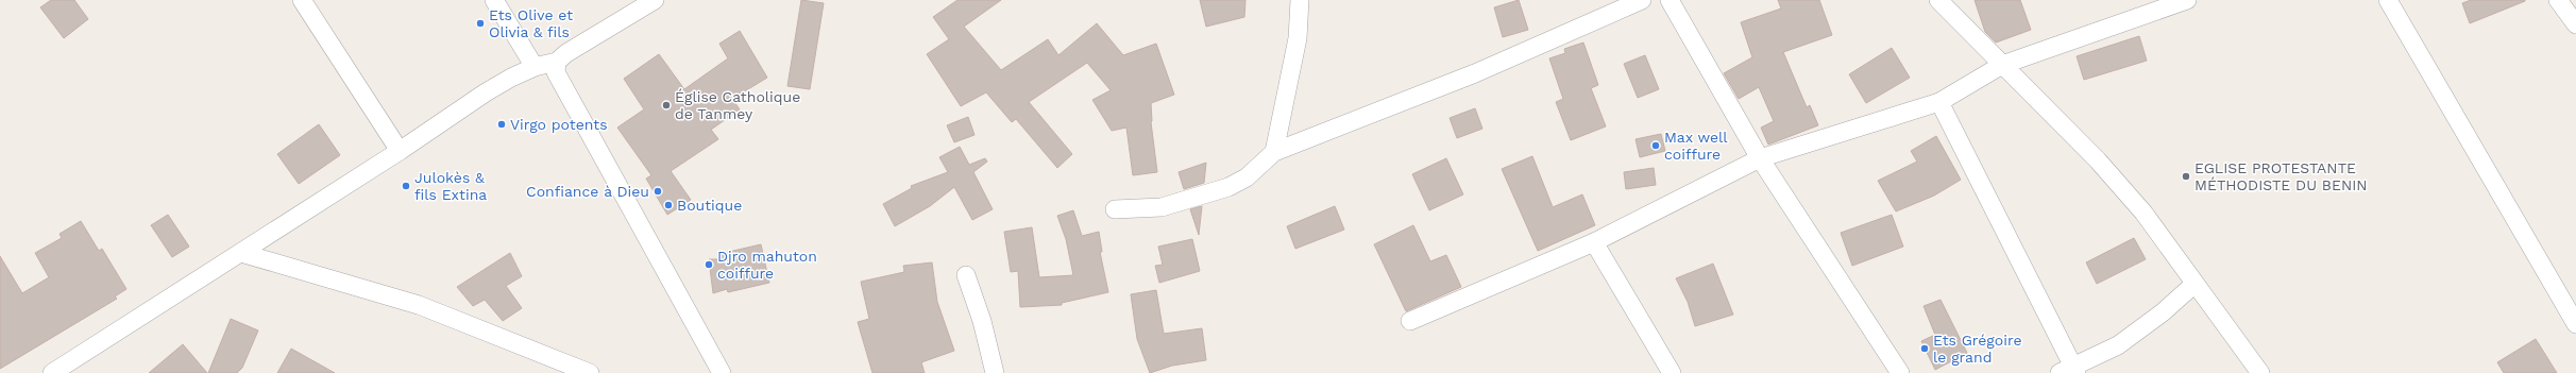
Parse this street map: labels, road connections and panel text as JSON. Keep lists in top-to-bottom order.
{
  "places": [
    "Ets Olive et Olivia & fils",
    "Église Catholique de Tanmey",
    "Virgo potents",
    "Max well coiffure",
    "EGLISE PROTESTANTE MÉTHODISTE DU BENIN",
    "Julokès & fils Extina",
    "Confiance à Dieu",
    "Boutique",
    "Djro mahuton coiffure",
    "Ets Grégoire le grand"
  ]
}
